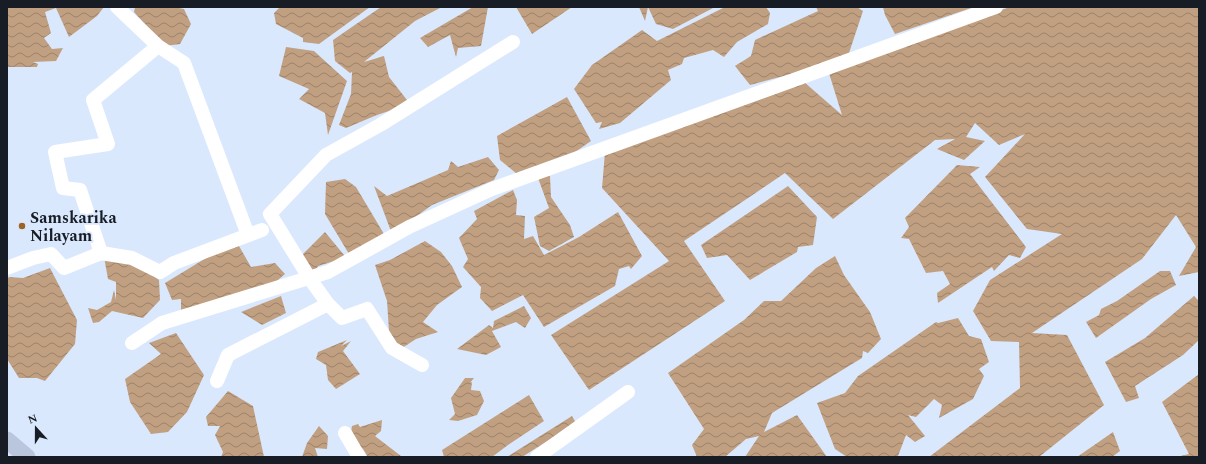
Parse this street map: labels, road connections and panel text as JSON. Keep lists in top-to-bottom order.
{
  "places": ["Samskarika Nilayam"],
  "north": "top"
}
